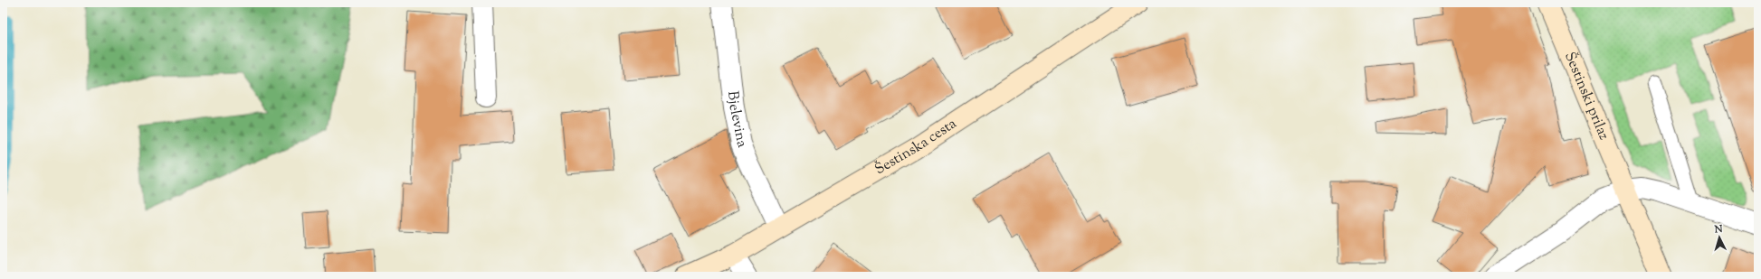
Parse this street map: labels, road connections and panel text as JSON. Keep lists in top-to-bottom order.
{
  "streets": {
    "main road": ["Šestinski prilaz", "Šestinska cesta"],
    "street": ["Bjelevina"]
  },
  "crossings": [
    ["Bjelevina", "Šestinska cesta"]
  ],
  "north": "top"
}
